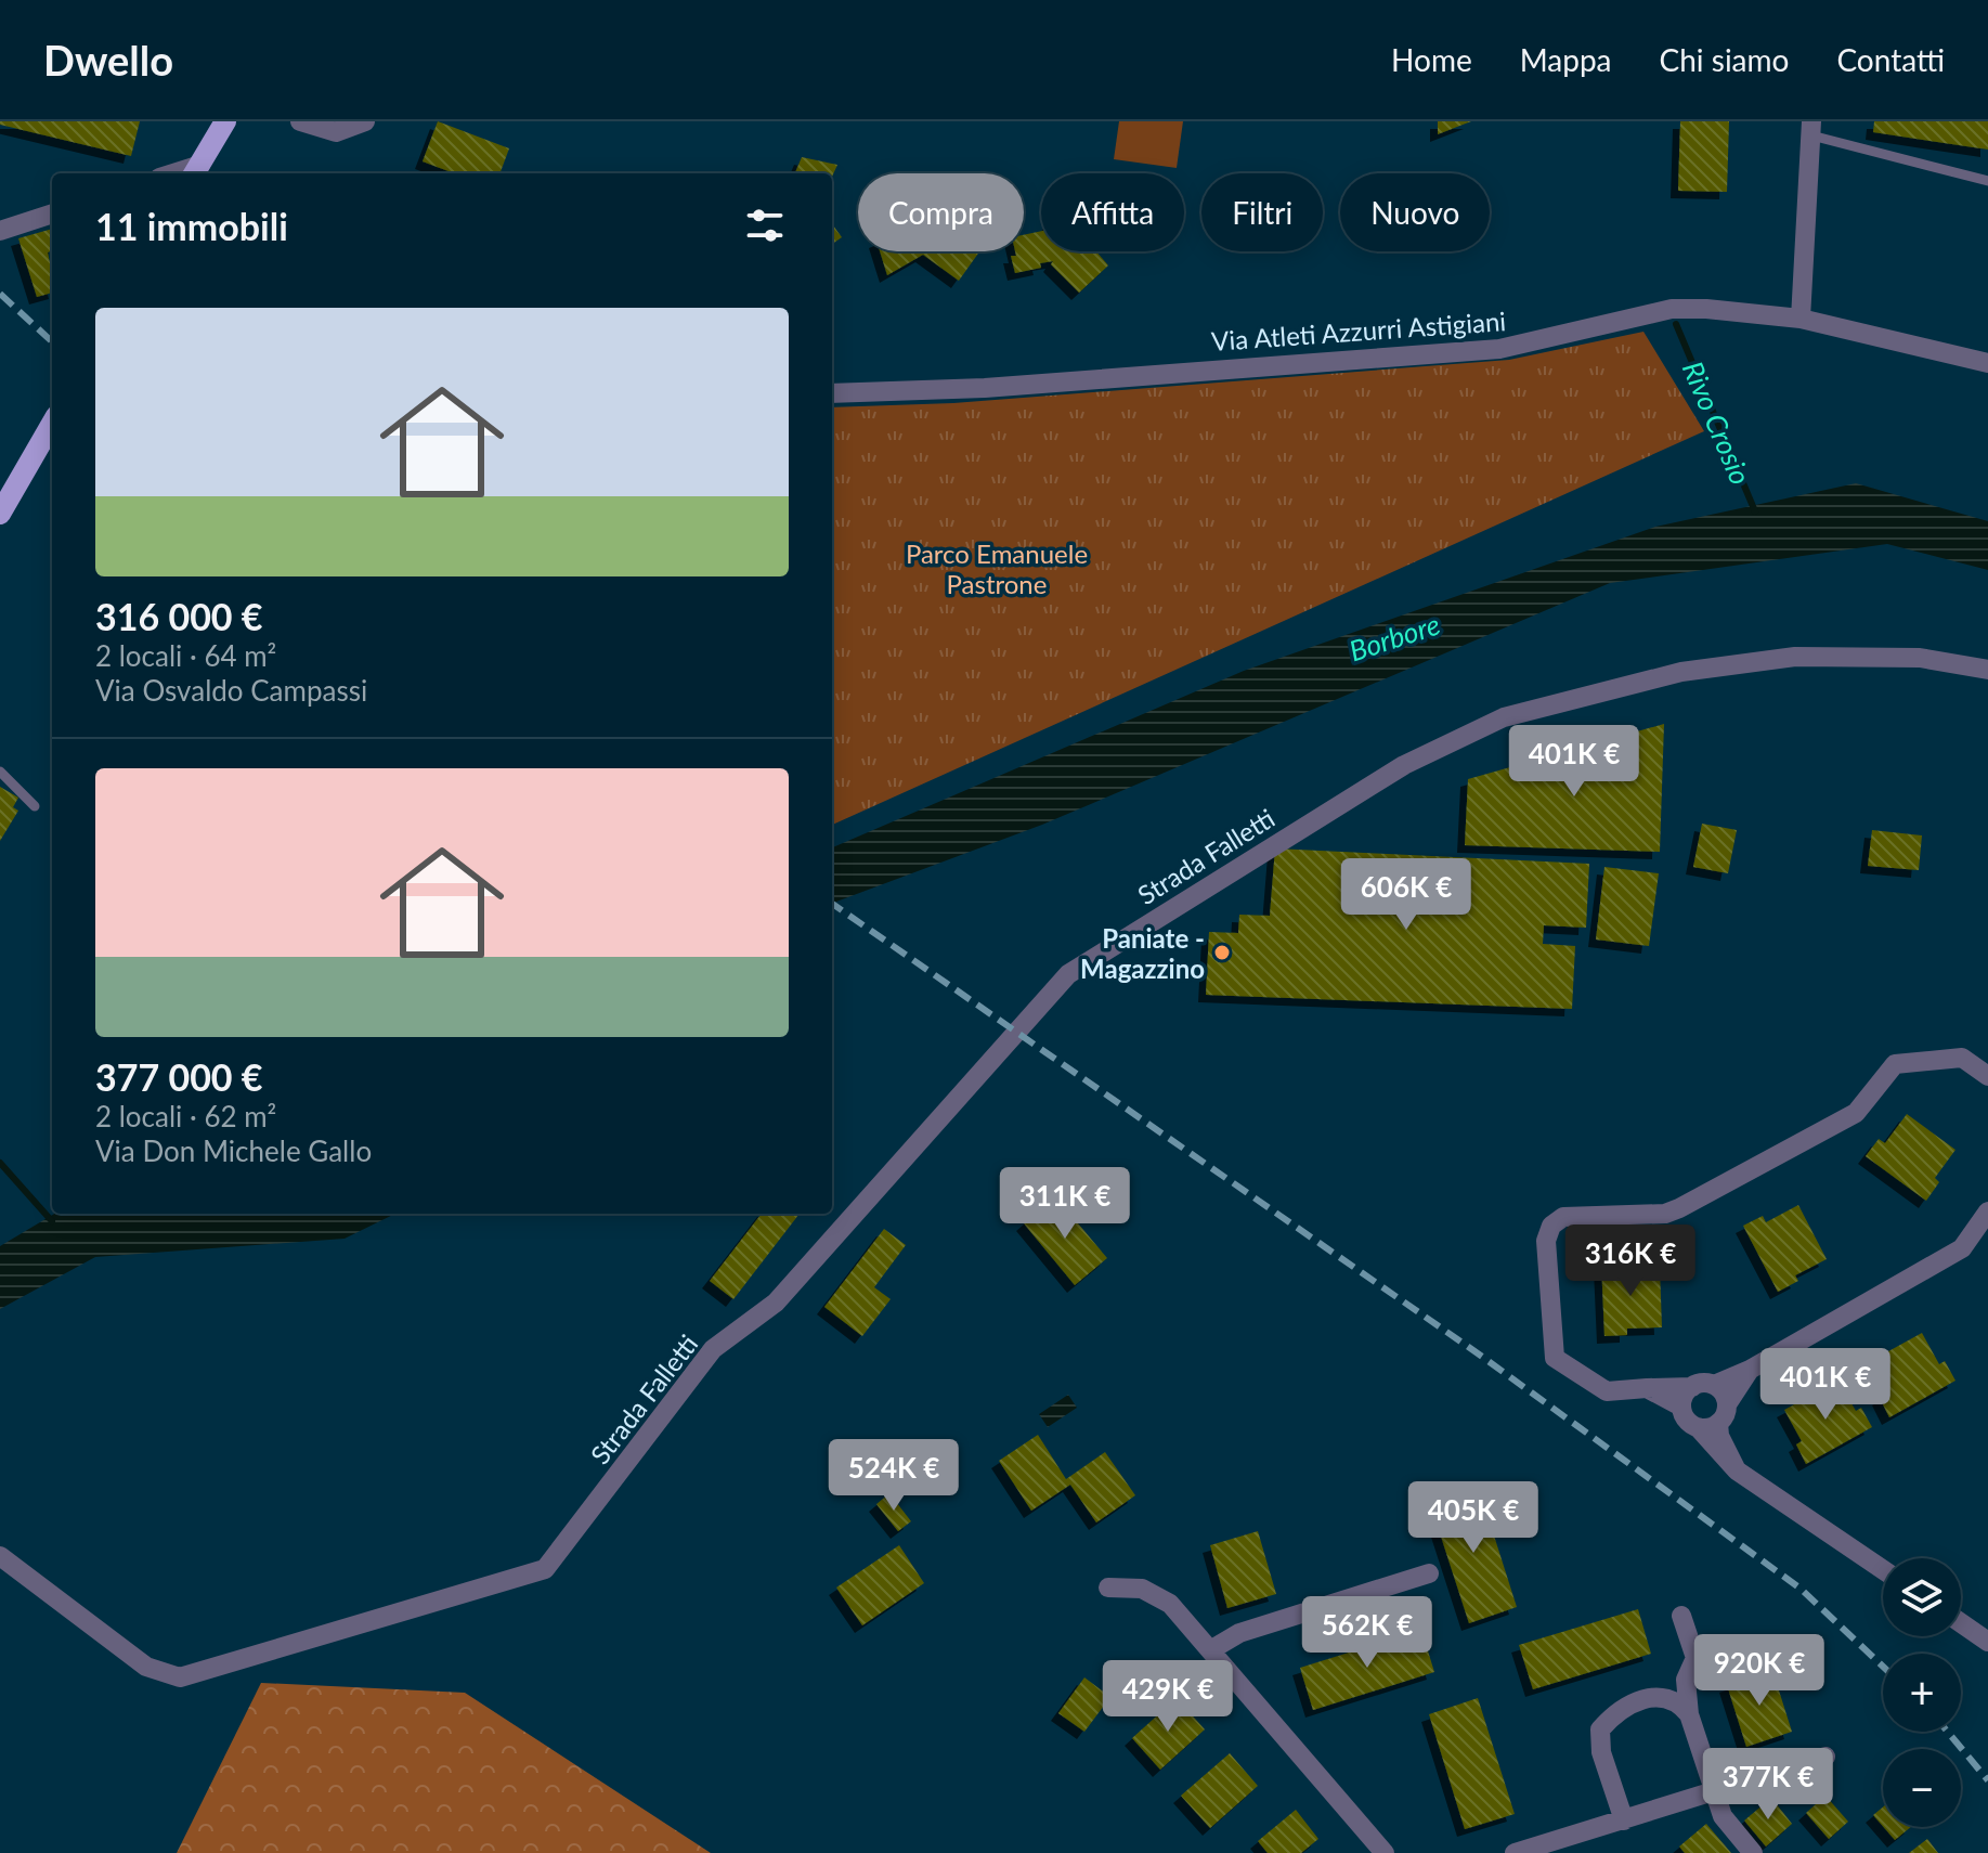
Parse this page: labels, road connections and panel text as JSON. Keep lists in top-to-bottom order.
{
  "streets": {
    "street": ["Via Atleti Azzurri Astigiani", "Strada Falletti"]
  },
  "water": ["Rivo Crosio", "Borbore"],
  "parks": ["Parco Emanuele Pastrone"],
  "places": ["Paniate - Magazzino"],
  "page": {
    "header": "Dwello",
    "nav": [
      "Home",
      "Mappa",
      "Chi siamo",
      "Contatti"
    ],
    "chip": [
      "Compra",
      "Affitta",
      "Filtri",
      "Nuovo"
    ],
    "heading": "11 immobili",
    "list": [
      {
        "name": "316 000 €",
        "note": "2 locali · 64 m² · Via Osvaldo Campassi"
      },
      {
        "name": "377 000 €",
        "note": "2 locali · 62 m² · Via Don Michele Gallo"
      }
    ],
    "price": [
      "401K €",
      "606K €",
      "311K €",
      "316K €",
      "401K €",
      "524K €",
      "405K €",
      "562K €",
      "920K €",
      "429K €",
      "377K €"
    ],
    "map_buttons": ["+", "−"]
  }
}
